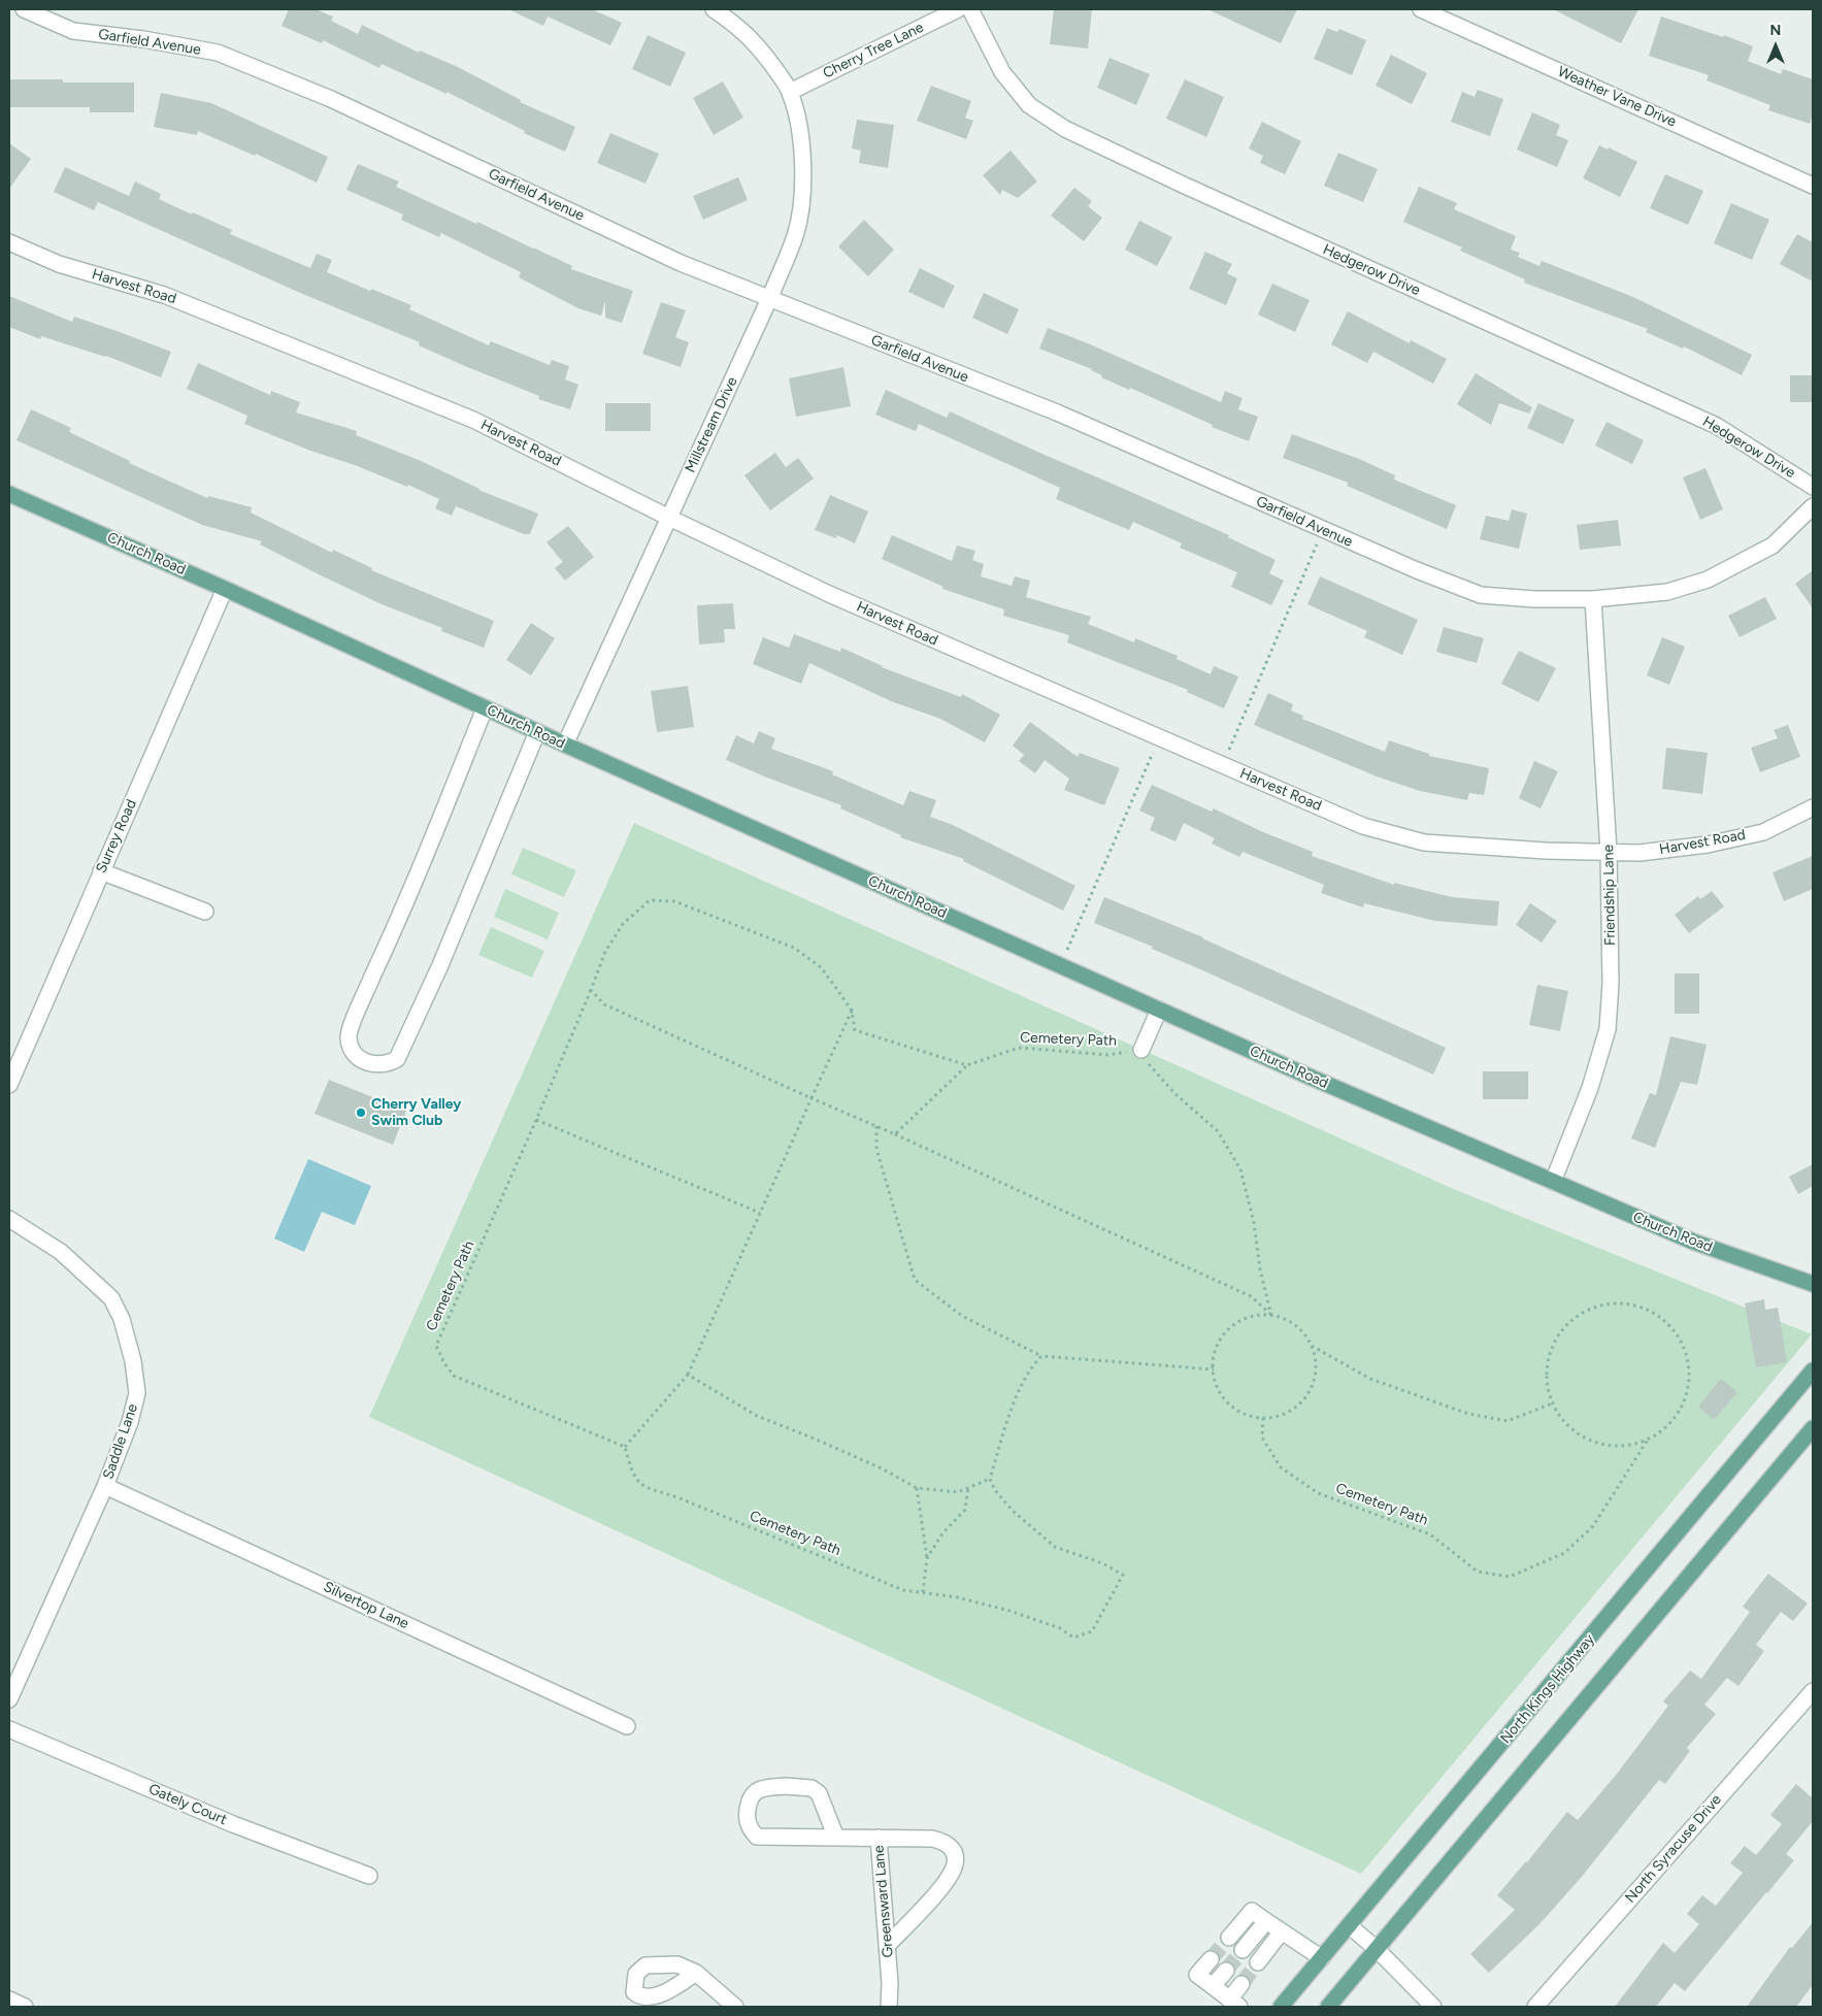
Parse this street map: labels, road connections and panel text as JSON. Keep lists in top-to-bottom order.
{
  "streets": {
    "main road": ["Church Road", "North Kings Highway"],
    "street": [
      "Garfield Avenue",
      "Cherry Tree Lane",
      "Weather Vane Drive",
      "Hedgerow Drive",
      "Harvest Road",
      "Millstream Drive",
      "Surrey Road",
      "Friendship Lane",
      "Saddle Lane",
      "Silvertop Lane",
      "Gately Court",
      "North Syracuse Drive",
      "Greensward Lane"
    ],
    "path": ["Cemetery Path"]
  },
  "crossings": [
    ["Garfield Avenue", "Millstream Drive"],
    ["Garfield Avenue", "Friendship Lane"],
    ["Cherry Tree Lane", "Millstream Drive"],
    ["Harvest Road", "Millstream Drive"],
    ["Harvest Road", "Friendship Lane"],
    ["Millstream Drive", "Church Road"],
    ["Church Road", "Surrey Road"],
    ["Church Road", "Friendship Lane"],
    ["Saddle Lane", "Silvertop Lane"]
  ],
  "places": ["Cherry Valley Swim Club"],
  "north": "top"
}
